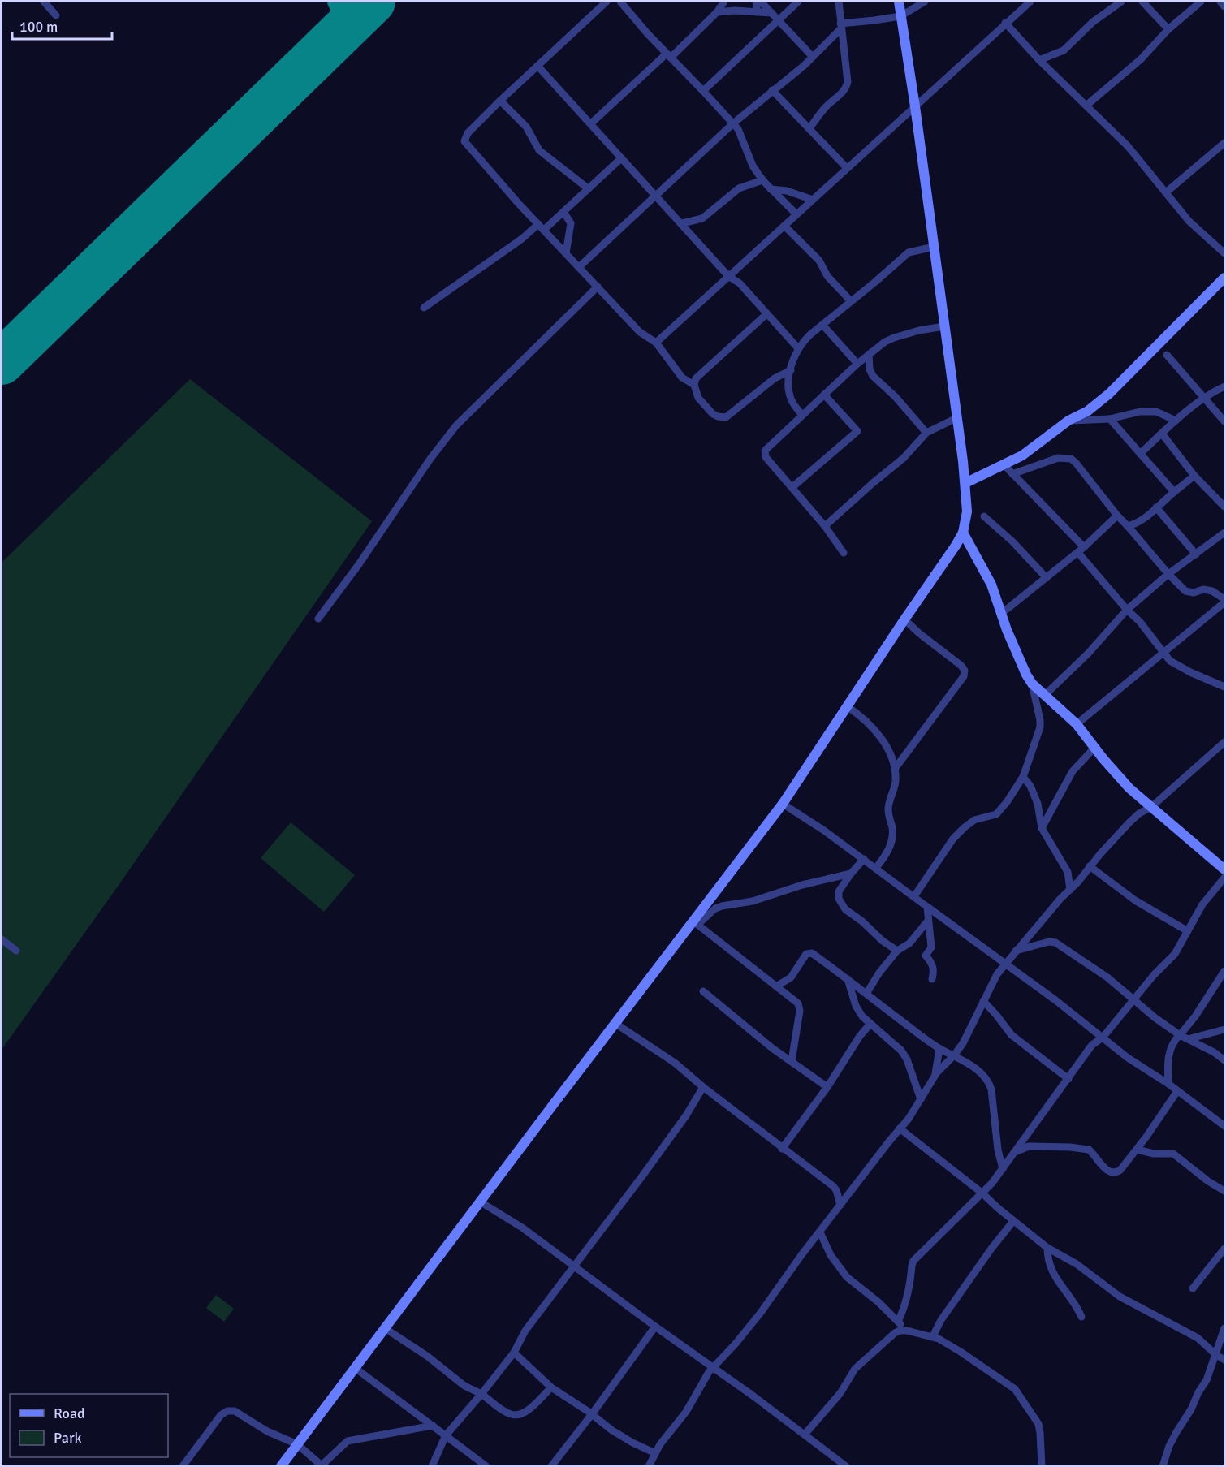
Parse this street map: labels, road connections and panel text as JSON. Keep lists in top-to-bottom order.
{
  "legend": ["Road", "Park"],
  "scale_bar": "100 m"
}
